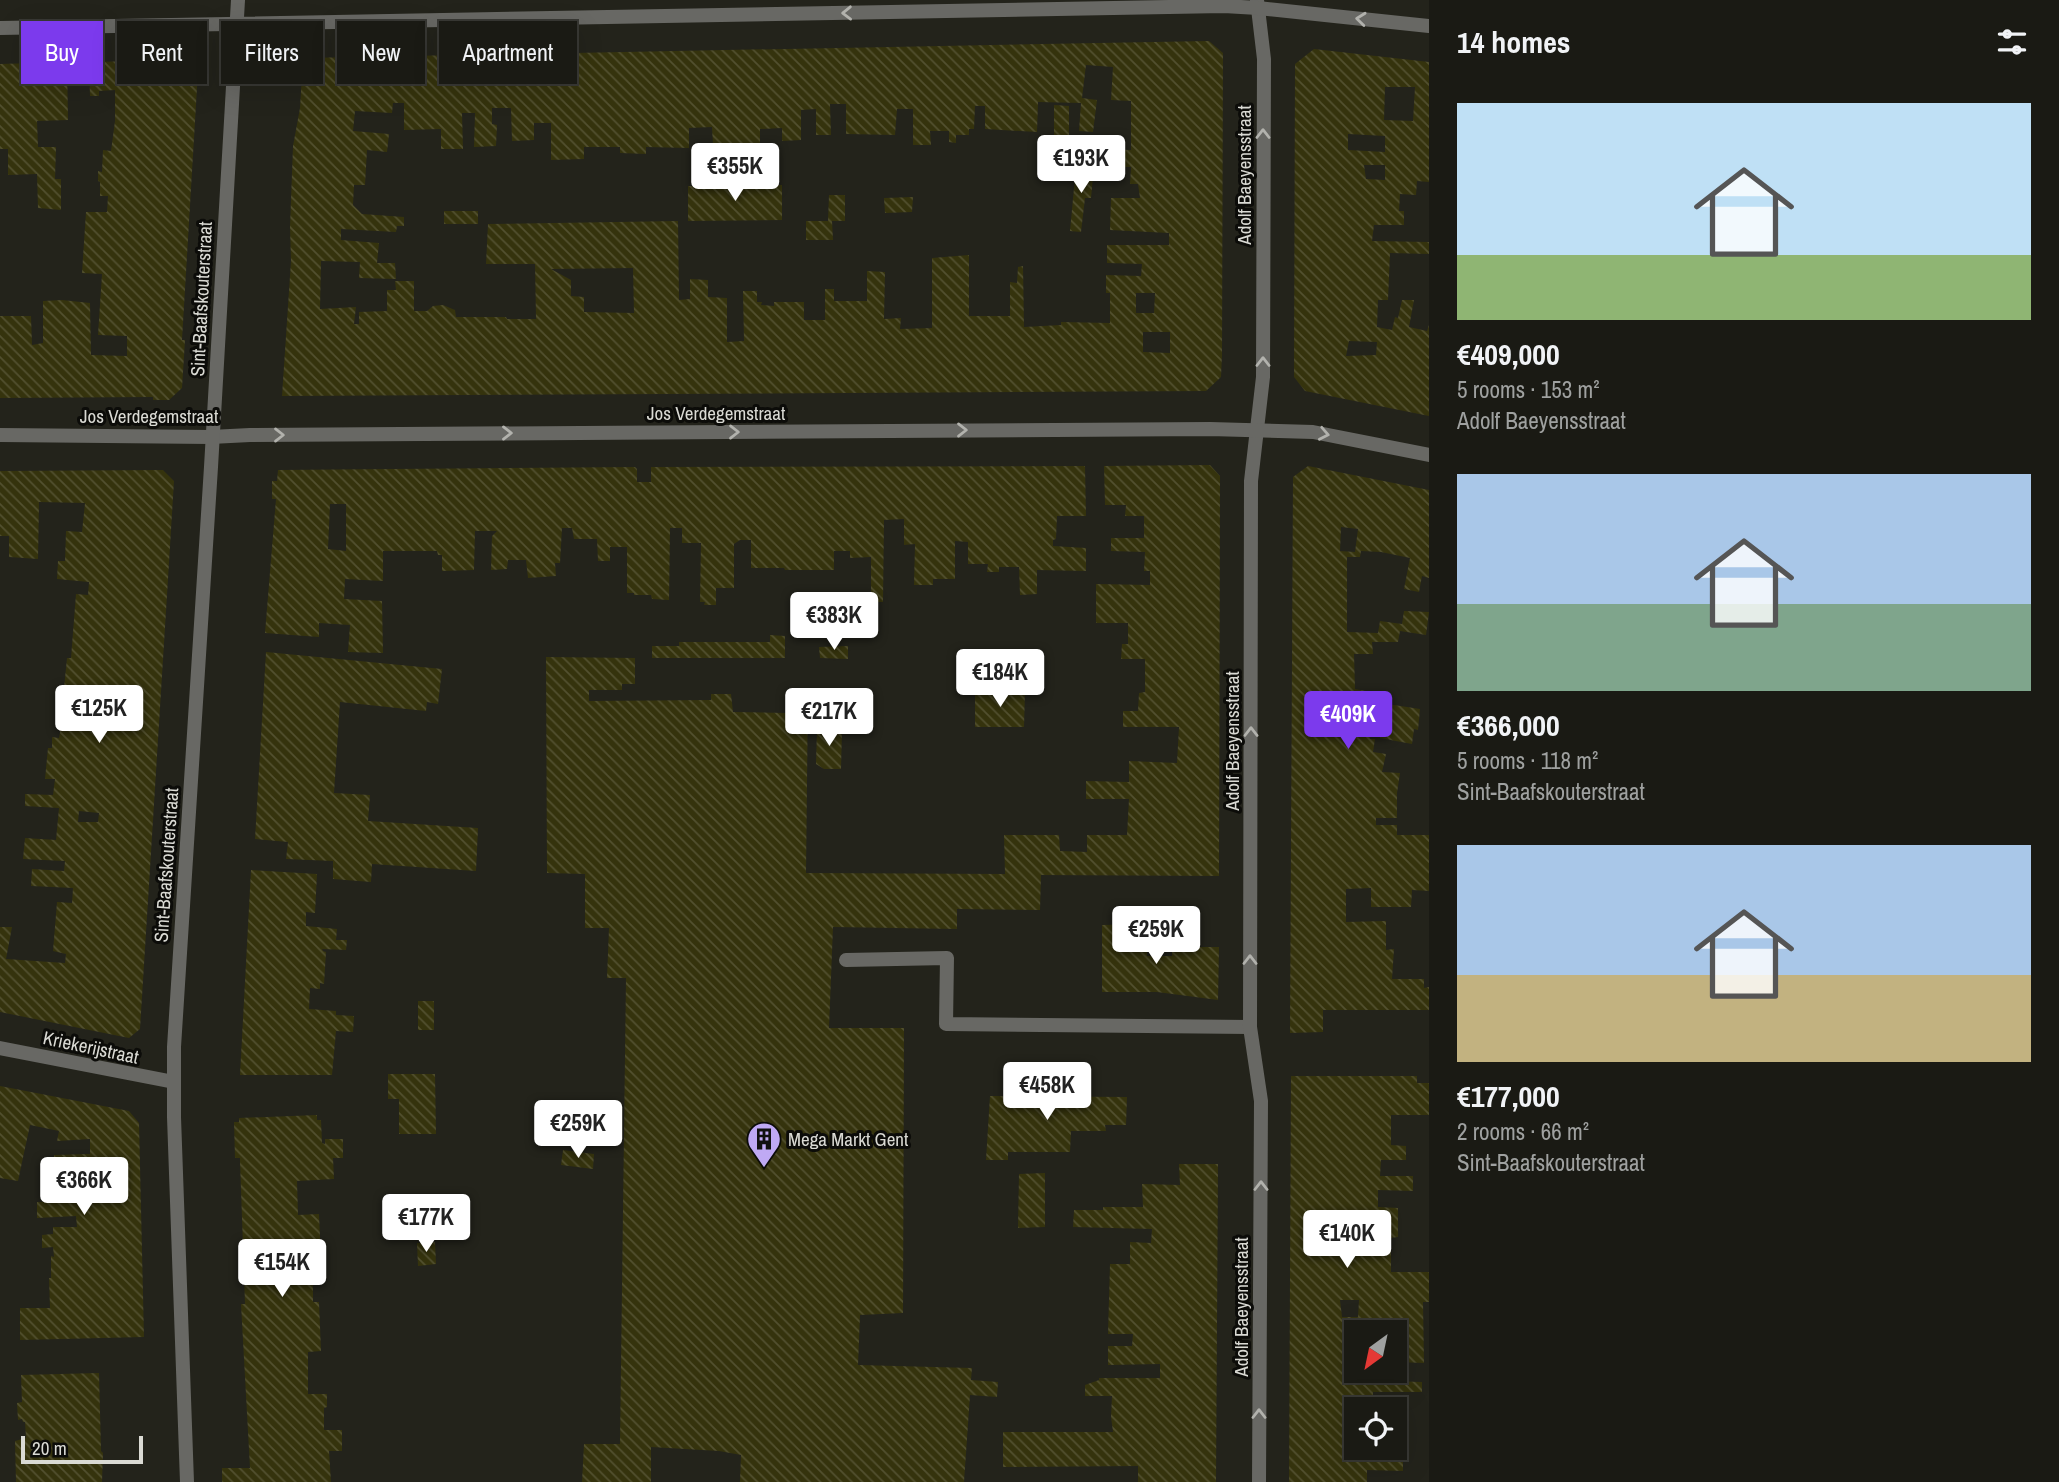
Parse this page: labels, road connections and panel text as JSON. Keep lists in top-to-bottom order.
{
  "streets": {
    "street": [
      "Adolf Baeyensstraat",
      "Sint-Baafskouterstraat",
      "Jos Verdegemstraat",
      "Kriekerijstraat"
    ]
  },
  "crossings": [
    ["Adolf Baeyensstraat", "Jos Verdegemstraat"],
    ["Sint-Baafskouterstraat", "Jos Verdegemstraat"],
    ["Sint-Baafskouterstraat", "Kriekerijstraat"]
  ],
  "one_way": ["Adolf Baeyensstraat", "Jos Verdegemstraat"],
  "places": {
    "building": ["Mega Markt Gent"]
  },
  "scale_bar": "20 m",
  "north": "bottom left",
  "page": {
    "heading": "14 homes",
    "chip": [
      "Buy",
      "Rent",
      "Filters",
      "New",
      "Apartment"
    ],
    "list": [
      {
        "name": "€409,000",
        "note": "5 rooms · 153 m² · Adolf Baeyensstraat"
      },
      {
        "name": "€366,000",
        "note": "5 rooms · 118 m² · Sint-Baafskouterstraat"
      },
      {
        "name": "€177,000",
        "note": "2 rooms · 66 m² · Sint-Baafskouterstraat"
      }
    ],
    "price": [
      "€193K",
      "€355K",
      "€383K",
      "€184K",
      "€125K",
      "€217K",
      "€409K",
      "€259K",
      "€458K",
      "€259K",
      "€366K",
      "€177K",
      "€140K",
      "€154K"
    ],
    "scale": "20 m"
  }
}
